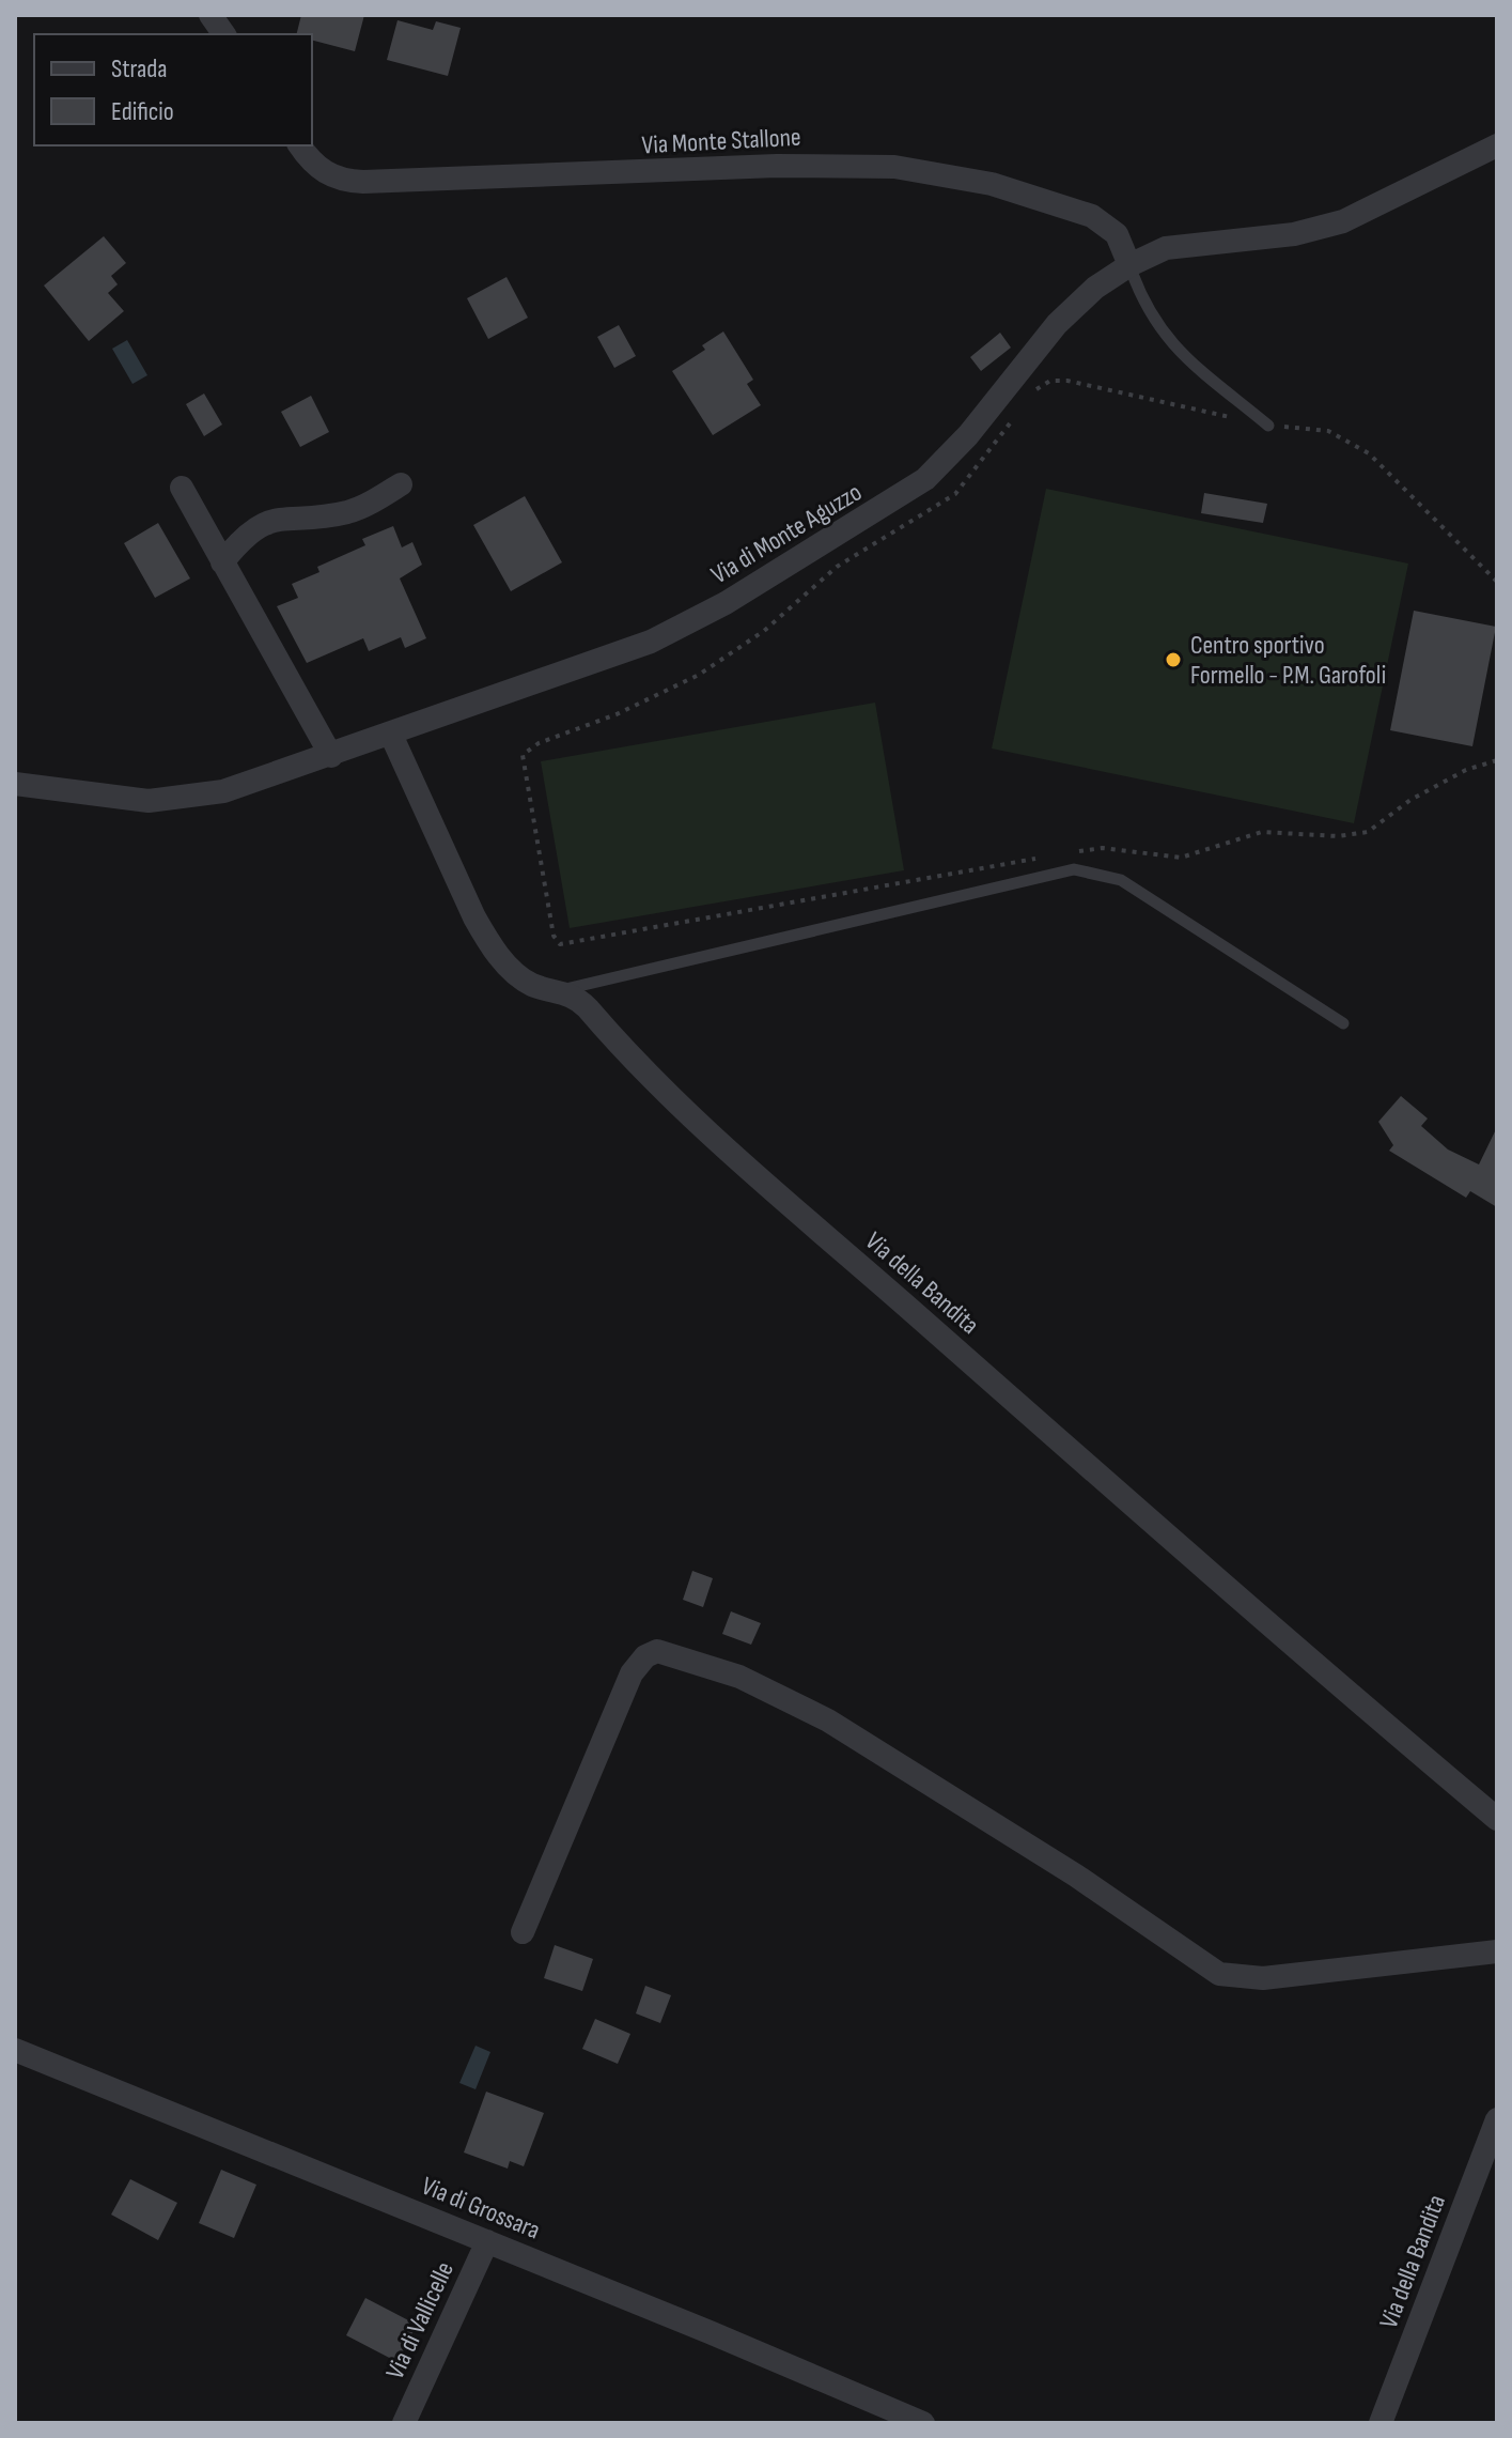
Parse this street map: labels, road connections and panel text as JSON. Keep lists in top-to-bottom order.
{
  "streets": {
    "street": [
      "Via Monte Stallone",
      "Via di Monte Aguzzo",
      "Via della Bandita",
      "Via di Grossara",
      "Via di Vallicelle"
    ]
  },
  "crossings": [
    ["Via Monte Stallone", "Via di Monte Aguzzo"],
    ["Via di Monte Aguzzo", "Via della Bandita"],
    ["Via di Grossara", "Via di Vallicelle"]
  ],
  "places": ["Centro sportivo Formello - P.M. Garofoli"],
  "legend": ["Strada", "Edificio"]
}
